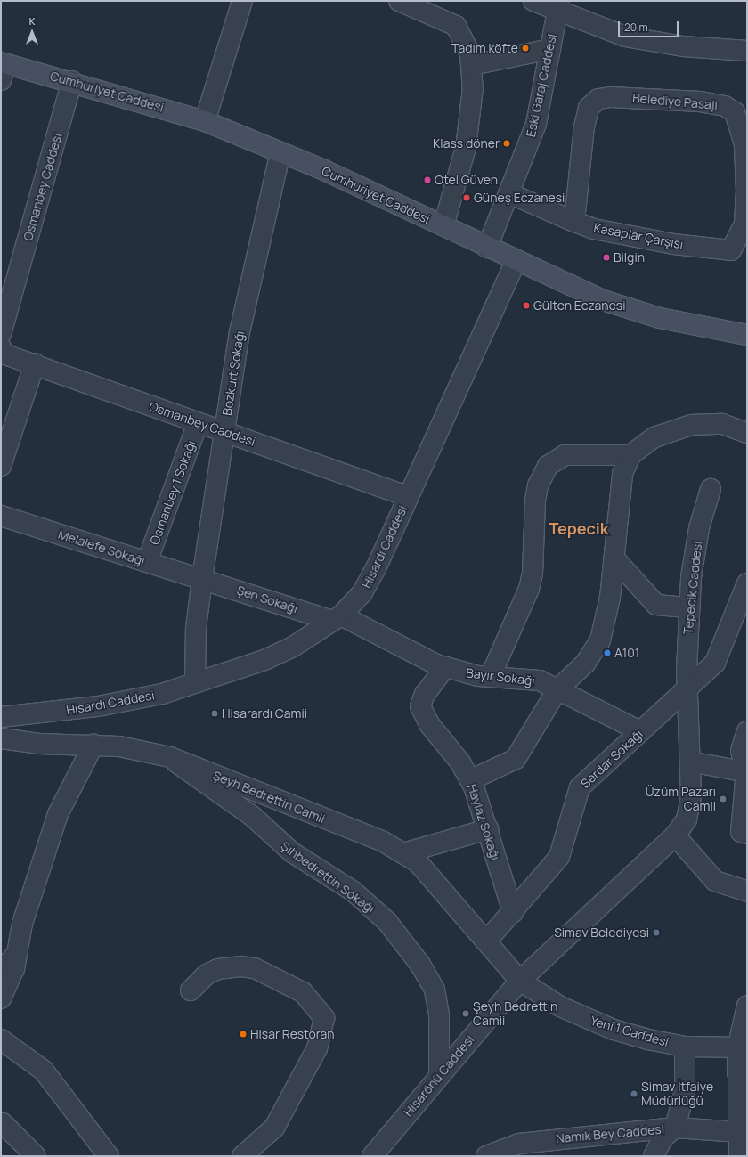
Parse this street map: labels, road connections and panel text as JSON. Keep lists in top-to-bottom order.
{
  "streets": {
    "main road": ["Cumhuriyet Caddesi"],
    "street": [
      "Eski Garaj Caddesi",
      "Belediye Pasajı",
      "Osmanbey Caddesi",
      "Kasaplar Çarşısı",
      "Bozkurt Sokağı",
      "Osmanbey 1 Sokağı",
      "Hisardı Caddesi",
      "Melalefe Sokağı",
      "Tepecik Caddesi",
      "Şen Sokağı",
      "Bayır Sokağı",
      "Serdar Sokağı",
      "Şeyh Bedrettin Camii",
      "Haylaz Sokağı",
      "Şıhbedrettin Sokağı",
      "Yeni 1 Caddesi",
      "Hisarönü Caddesi",
      "Namık Bey Caddesi"
    ]
  },
  "crossings": [
    ["Eski Garaj Caddesi", "Cumhuriyet Caddesi"],
    ["Eski Garaj Caddesi", "Kasaplar Çarşısı"],
    ["Cumhuriyet Caddesi", "Osmanbey Caddesi"],
    ["Cumhuriyet Caddesi", "Bozkurt Sokağı"],
    ["Cumhuriyet Caddesi", "Hisardı Caddesi"],
    ["Belediye Pasajı", "Kasaplar Çarşısı"],
    ["Osmanbey Caddesi", "Bozkurt Sokağı"],
    ["Osmanbey Caddesi", "Osmanbey 1 Sokağı"],
    ["Osmanbey Caddesi", "Hisardı Caddesi"],
    ["Bozkurt Sokağı", "Hisardı Caddesi"],
    ["Bozkurt Sokağı", "Melalefe Sokağı"],
    ["Bozkurt Sokağı", "Şen Sokağı"],
    ["Osmanbey 1 Sokağı", "Melalefe Sokağı"],
    ["Hisardı Caddesi", "Şen Sokağı"],
    ["Hisardı Caddesi", "Bayır Sokağı"],
    ["Melalefe Sokağı", "Şen Sokağı"],
    ["Tepecik Caddesi", "Serdar Sokağı"],
    ["Tepecik Caddesi", "Hisarönü Caddesi"],
    ["Şen Sokağı", "Bayır Sokağı"],
    ["Bayır Sokağı", "Serdar Sokağı"],
    ["Bayır Sokağı", "Haylaz Sokağı"],
    ["Serdar Sokağı", "Şeyh Bedrettin Camii"],
    ["Serdar Sokağı", "Haylaz Sokağı"],
    ["Şeyh Bedrettin Camii", "Şıhbedrettin Sokağı"],
    ["Şeyh Bedrettin Camii", "Yeni 1 Caddesi"],
    ["Şeyh Bedrettin Camii", "Hisarönü Caddesi"],
    ["Şıhbedrettin Sokağı", "Hisarönü Caddesi"],
    ["Yeni 1 Caddesi", "Hisarönü Caddesi"],
    ["Yeni 1 Caddesi", "Namık Bey Caddesi"]
  ],
  "districts": ["Tepecik"],
  "places": [
    "Tadım köfte",
    "Klass döner",
    "Otel Güven",
    "Güneş Eczanesi",
    "Bilgin",
    "Gülten Eczanesi",
    "A101",
    "Hisarardı Camii",
    "Üzüm Pazarı Camii",
    "Simav Belediyesi",
    "Şeyh Bedrettin Camii",
    "Hisar Restoran",
    "Simav İtfaiye Müdürlüğü"
  ],
  "scale_bar": "20 m",
  "north": "top"
}
